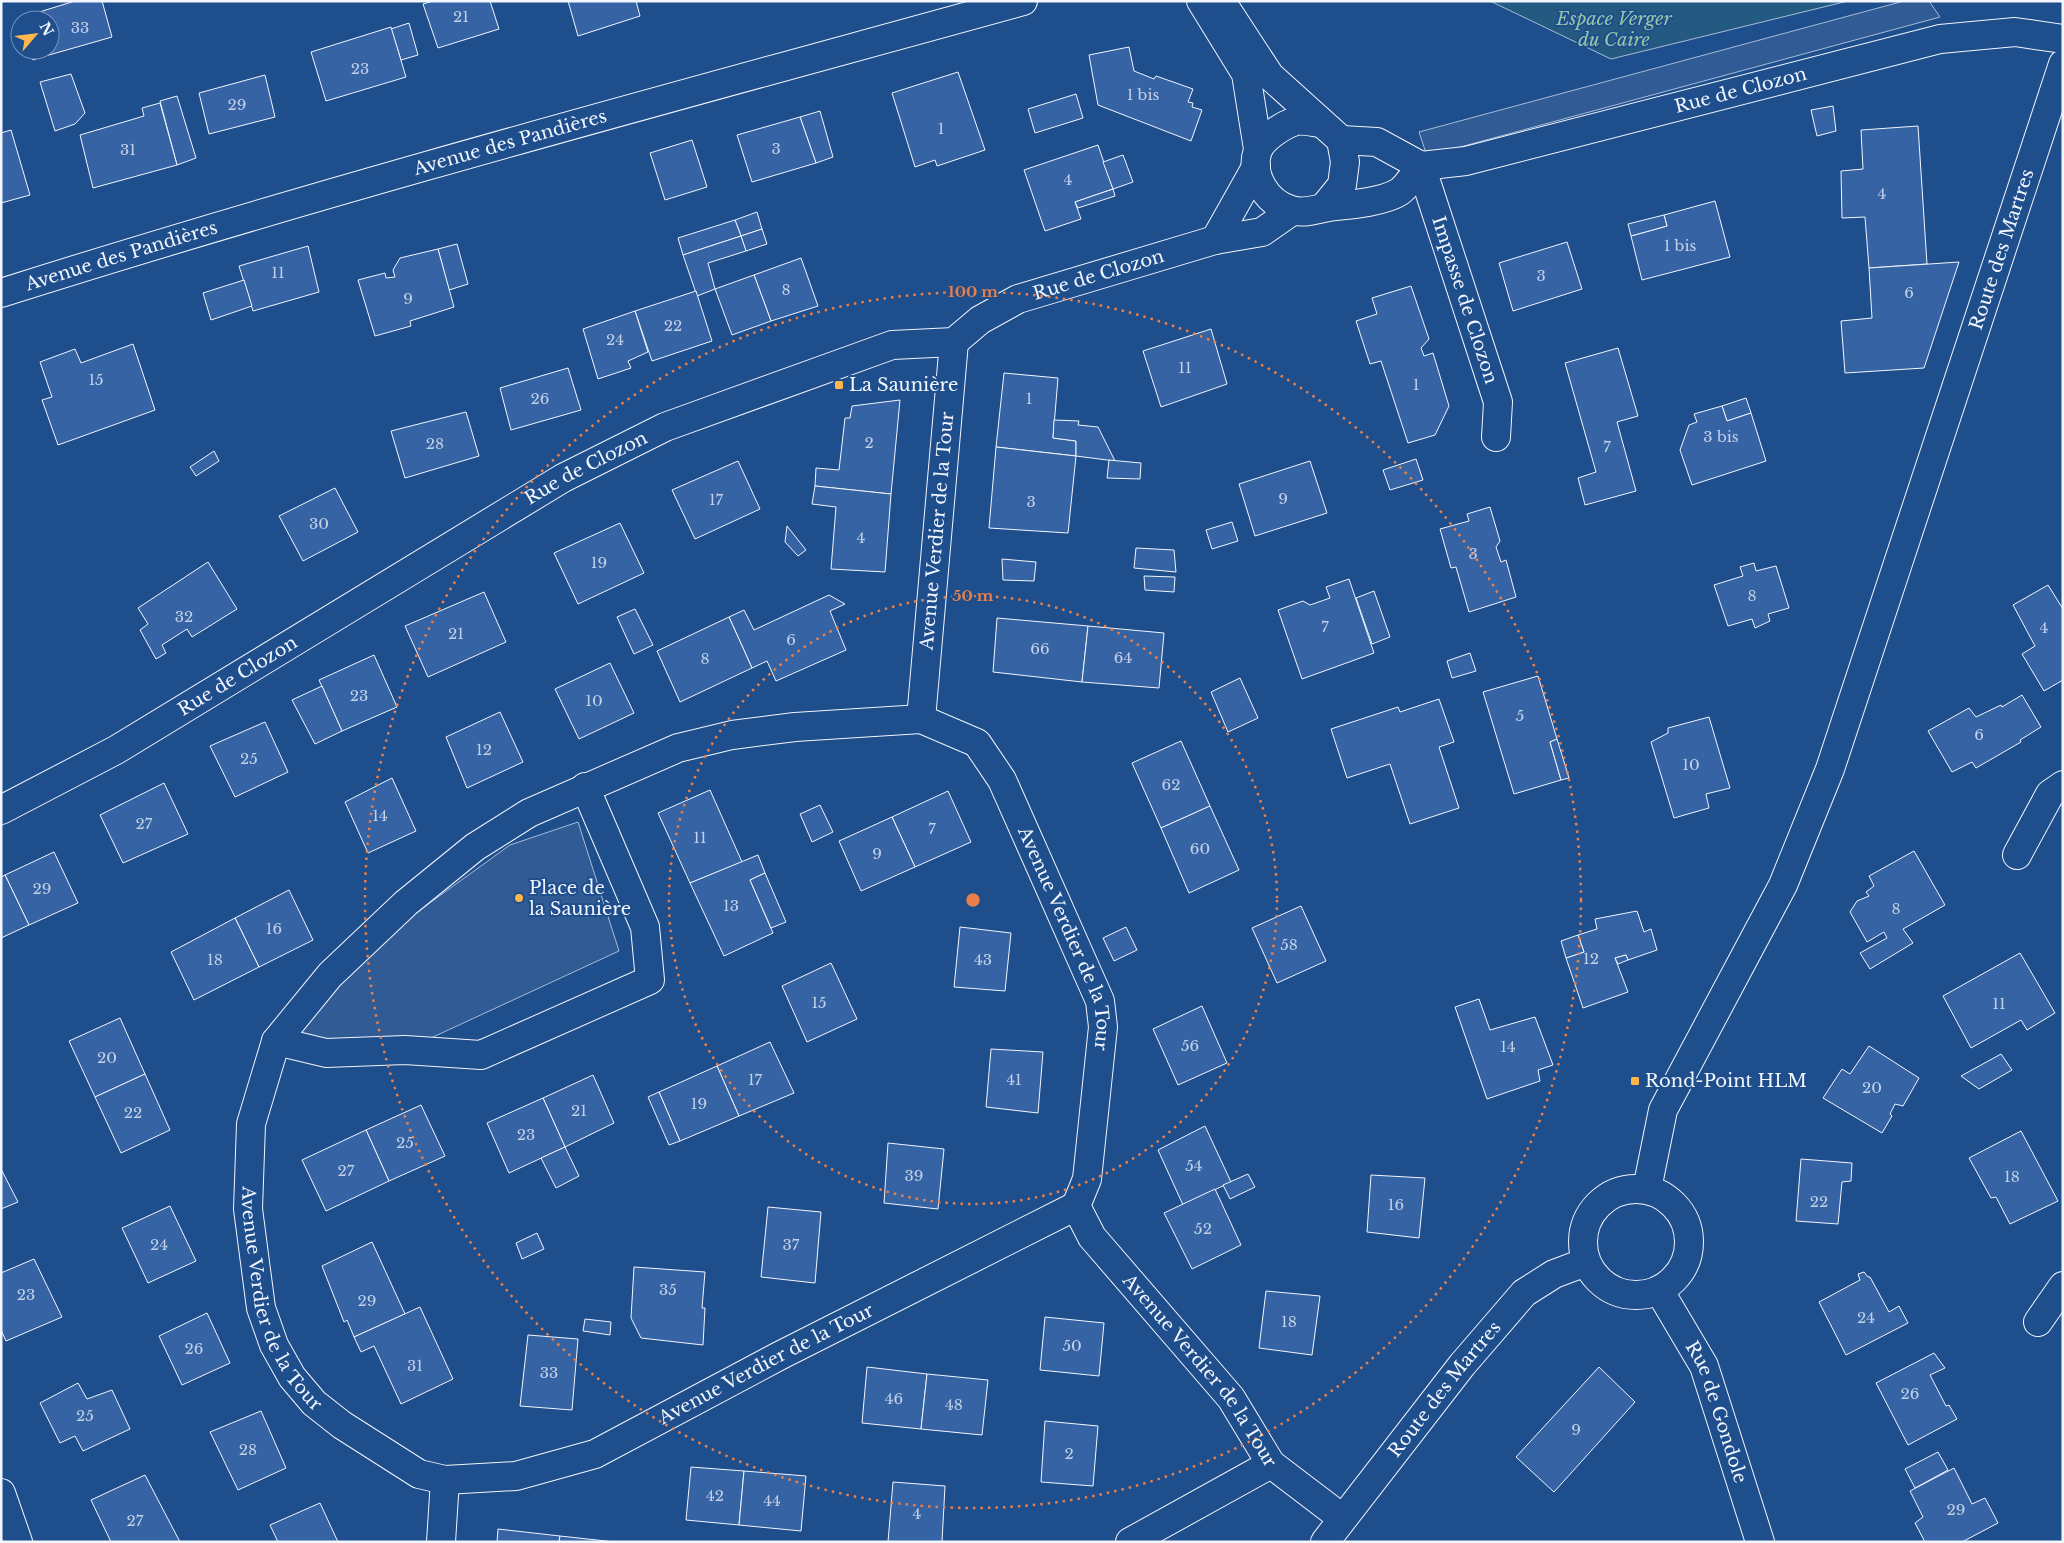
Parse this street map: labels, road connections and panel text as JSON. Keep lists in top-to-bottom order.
{
  "streets": {
    "street": [
      "Rue de Clozon",
      "Avenue des Pandières",
      "Route des Martres",
      "Impasse de Clozon",
      "Avenue Verdier de la Tour",
      "Rue de Gondole"
    ]
  },
  "crossings": [
    ["Rue de Clozon", "Impasse de Clozon"],
    ["Rue de Clozon", "Avenue Verdier de la Tour"],
    ["Route des Martres", "Avenue Verdier de la Tour"],
    ["Route des Martres", "Rue de Gondole"]
  ],
  "parks": ["Espace Verger du Caire"],
  "places": {
    "transit": ["La Saunière", "Rond-Point HLM"],
    "other": ["Place de la Saunière"]
  },
  "house_numbers": [
    "21",
    "33",
    "23",
    "1 bis",
    "29",
    "1",
    "3",
    "31",
    "4",
    "4",
    "1 bis",
    "11",
    "3",
    "8",
    "6",
    "9",
    "22",
    "24",
    "11",
    "15",
    "1",
    "26",
    "1",
    "3 bis",
    "2",
    "28",
    "7",
    "9",
    "17",
    "3",
    "30",
    "4",
    "3",
    "19",
    "8",
    "32",
    "7",
    "4",
    "21",
    "6",
    "66",
    "64",
    "8",
    "23",
    "10",
    "5",
    "6",
    "12",
    "25",
    "10",
    "62",
    "14",
    "27",
    "7",
    "11",
    "60",
    "9",
    "29",
    "13",
    "8",
    "16",
    "58",
    "12",
    "18",
    "43",
    "15",
    "11",
    "56",
    "14",
    "20",
    "17",
    "41",
    "20",
    "19",
    "21",
    "22",
    "23",
    "25",
    "54",
    "27",
    "39",
    "18",
    "22",
    "16",
    "52",
    "24",
    "37",
    "35",
    "23",
    "29",
    "24",
    "18",
    "50",
    "26",
    "31",
    "33",
    "26",
    "46",
    "48",
    "25",
    "9",
    "28",
    "2",
    "42",
    "44",
    "29",
    "4",
    "27"
  ],
  "north": "top right",
  "rings": ["100 m", "50 m"]
}
